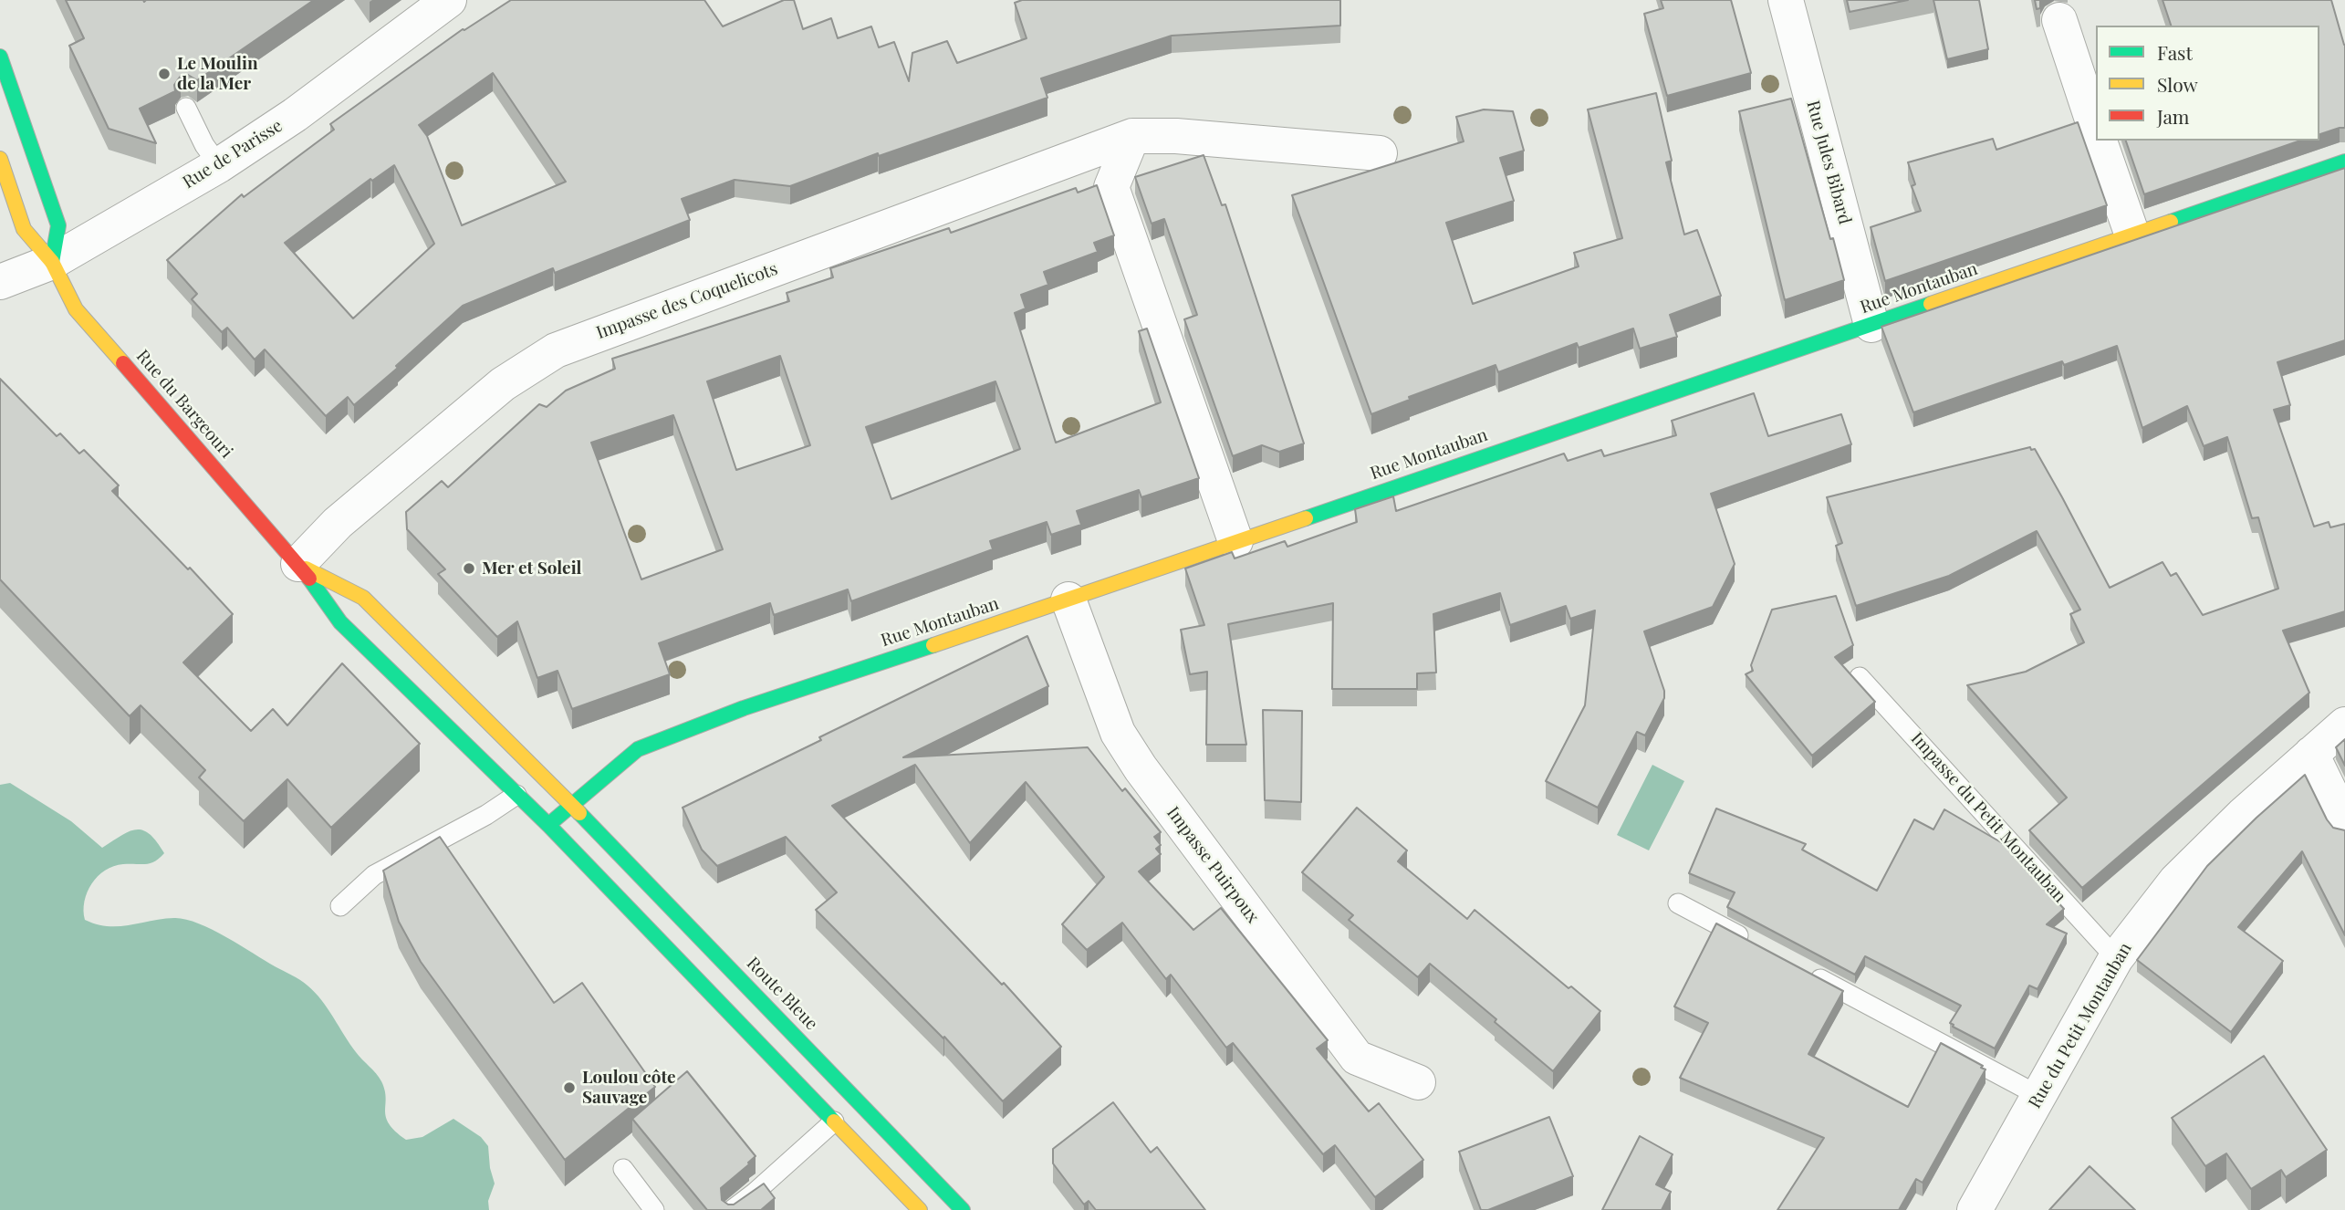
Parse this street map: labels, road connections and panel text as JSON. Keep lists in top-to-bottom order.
{
  "streets": {
    "street": [
      "Rue de Parisse",
      "Rue Jules Bibard",
      "Rue Montauban",
      "Impasse des Coquelicots",
      "Rue du Bargeouri",
      "Impasse Puirpoux",
      "Route Bleue",
      "Rue du Petit Montauban"
    ],
    "lane": ["Impasse du Petit Montauban"]
  },
  "crossings": [
    ["Rue de Parisse", "Rue du Bargeouri"],
    ["Rue Jules Bibard", "Rue Montauban"],
    ["Rue Montauban", "Rue du Bargeouri"],
    ["Rue Montauban", "Impasse Puirpoux"],
    ["Rue Montauban", "Route Bleue"],
    ["Impasse des Coquelicots", "Rue du Bargeouri"],
    ["Rue du Bargeouri", "Route Bleue"],
    ["Impasse du Petit Montauban", "Rue du Petit Montauban"]
  ],
  "places": ["Le Moulin de la Mer", "Mer et Soleil", "Loulou côte Sauvage"],
  "legend": ["Fast", "Slow", "Jam"]
}
